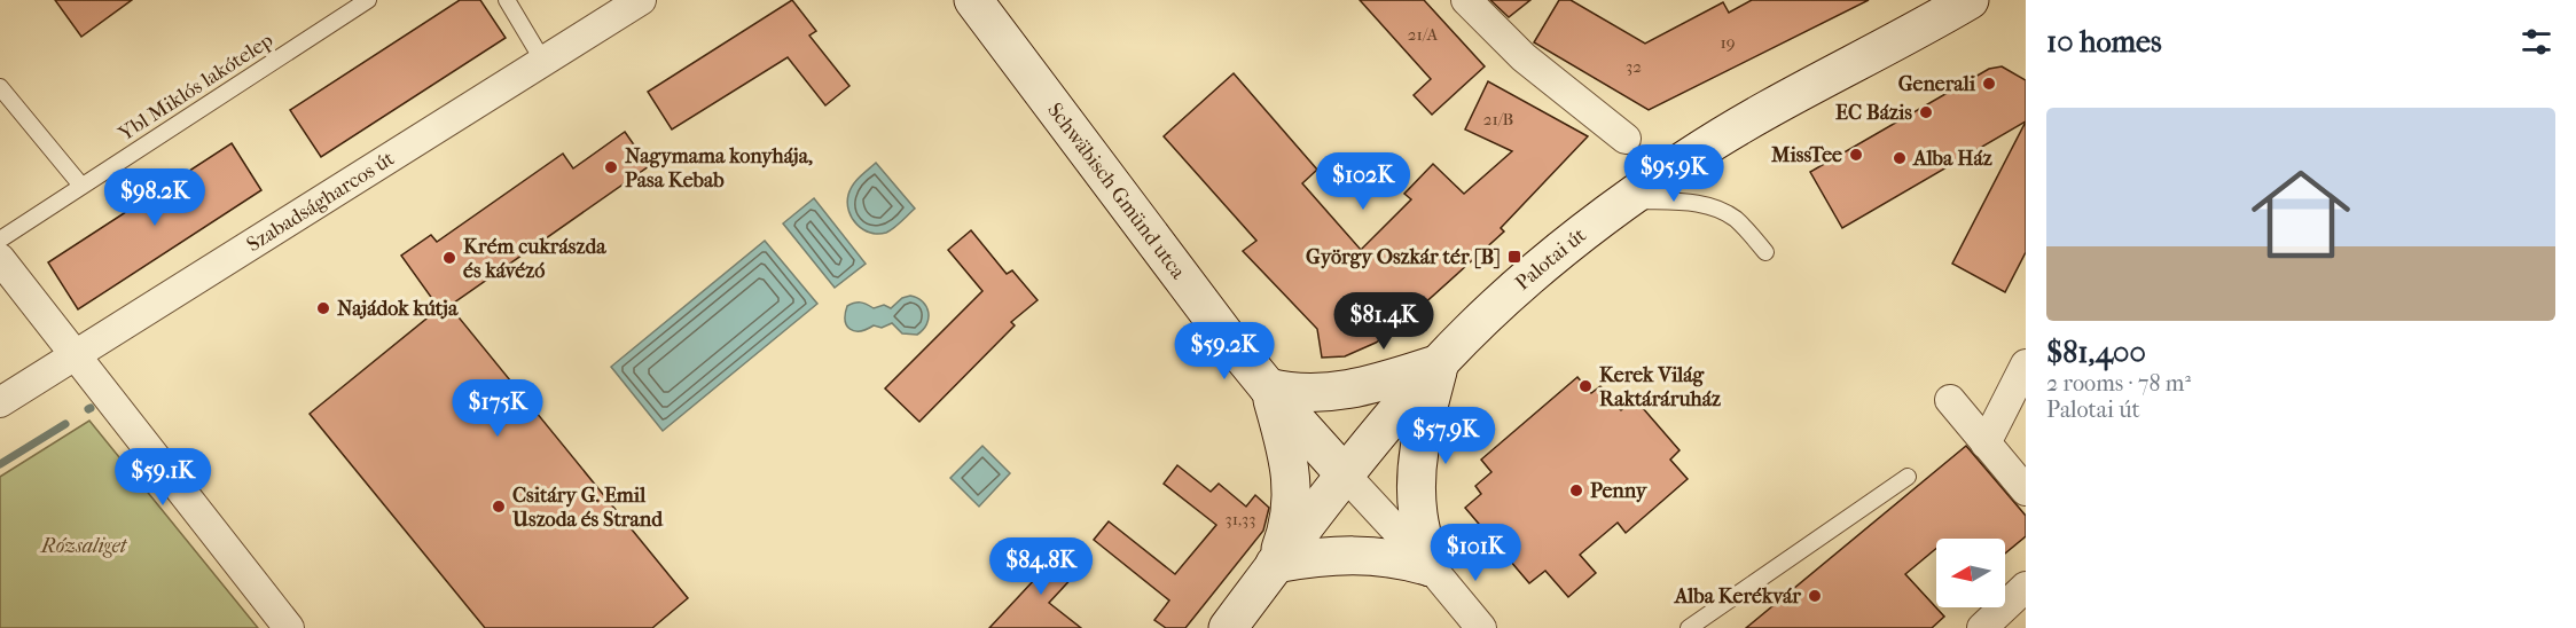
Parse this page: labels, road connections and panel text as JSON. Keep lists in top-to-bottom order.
{
  "streets": {
    "main road": ["Schwäbisch Gmünd utca", "Palotai út"],
    "street": ["Szabadságharcos út"],
    "lane": ["Ybl Miklós lakótelep"]
  },
  "crossings": [
    ["Schwäbisch Gmünd utca", "Palotai út"]
  ],
  "parks": ["Rózsaliget"],
  "places": {
    "other": [
      "Generali",
      "EC Bázis",
      "MissTee",
      "Alba Ház",
      "Nagymama konyhája, Pasa Kebab",
      "Krém cukrászda és kávézó",
      "Najádok kútja",
      "Kerek Világ Raktáráruház",
      "Penny",
      "Csitáry G. Emil Uszoda és Strand",
      "Alba Kerékvár"
    ],
    "transit": ["György Oszkár tér [B]"]
  },
  "house_numbers": [
    "21/A",
    "19",
    "32",
    "21/B",
    "31,33"
  ],
  "north": "left",
  "page": {
    "heading": "10 homes",
    "list": [
      {
        "name": "$81,400",
        "note": "2 rooms · 78 m² · Palotai út"
      }
    ],
    "price": [
      "$95.9K",
      "$102K",
      "$98.2K",
      "$81.4K",
      "$59.2K",
      "$175K",
      "$57.9K",
      "$59.1K",
      "$101K",
      "$84.8K"
    ]
  }
}
